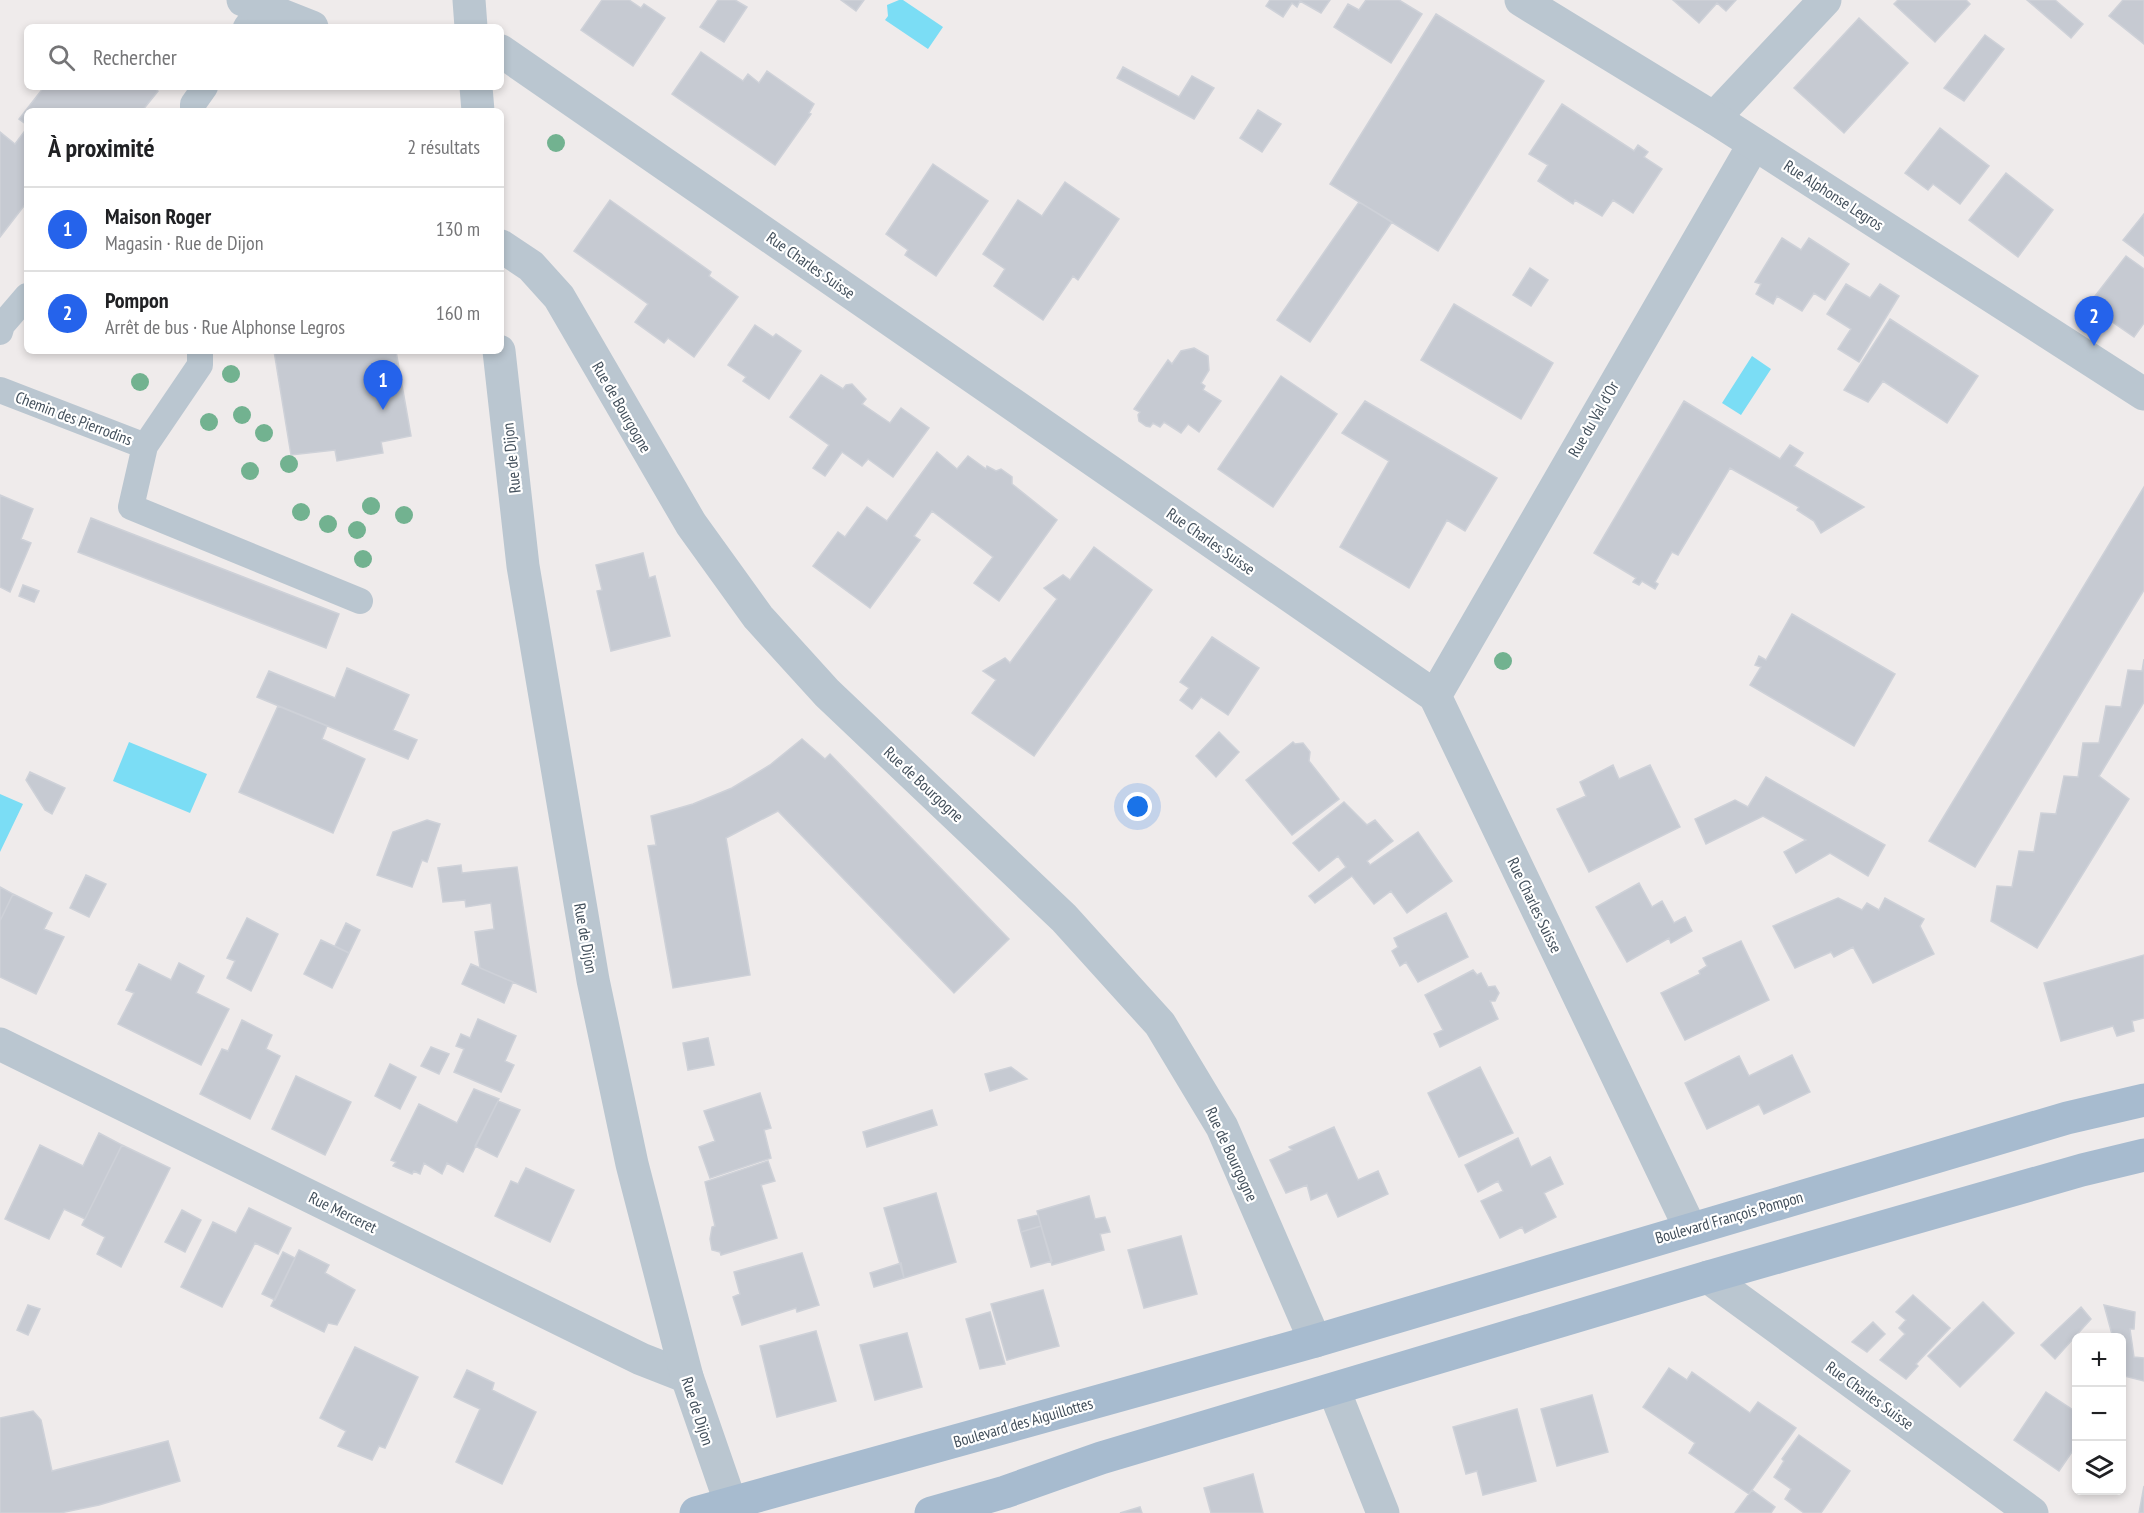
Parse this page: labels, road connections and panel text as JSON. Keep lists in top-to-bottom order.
{
  "streets": {
    "main road": ["Boulevard François Pompon", "Boulevard des Aiguillottes"],
    "street": [
      "Rue Alphonse Legros",
      "Rue Charles Suisse",
      "Rue de Bourgogne",
      "Rue du Val d'Or",
      "Rue de Dijon",
      "Rue Merceret"
    ],
    "lane": ["Chemin des Pierrodins"]
  },
  "crossings": [
    ["Rue Alphonse Legros", "Rue du Val d'Or"],
    ["Rue Charles Suisse", "Rue du Val d'Or"],
    ["Rue Charles Suisse", "Boulevard François Pompon"],
    ["Rue de Bourgogne", "Boulevard François Pompon"],
    ["Rue de Bourgogne", "Boulevard des Aiguillottes"],
    ["Rue de Dijon", "Rue Merceret"],
    ["Rue de Dijon", "Boulevard des Aiguillottes"],
    ["Boulevard François Pompon", "Boulevard des Aiguillottes"]
  ],
  "page": {
    "search": "Rechercher",
    "heading": ["À proximité", "2 résultats"],
    "list": [
      {
        "mark": "1",
        "name": "Maison Roger",
        "note": "Magasin · Rue de Dijon",
        "value": "130 m"
      },
      {
        "mark": "2",
        "name": "Pompon",
        "note": "Arrêt de bus · Rue Alphonse Legros",
        "value": "160 m"
      }
    ],
    "pins": ["2", "1"],
    "map_buttons": ["+", "−"]
  }
}
